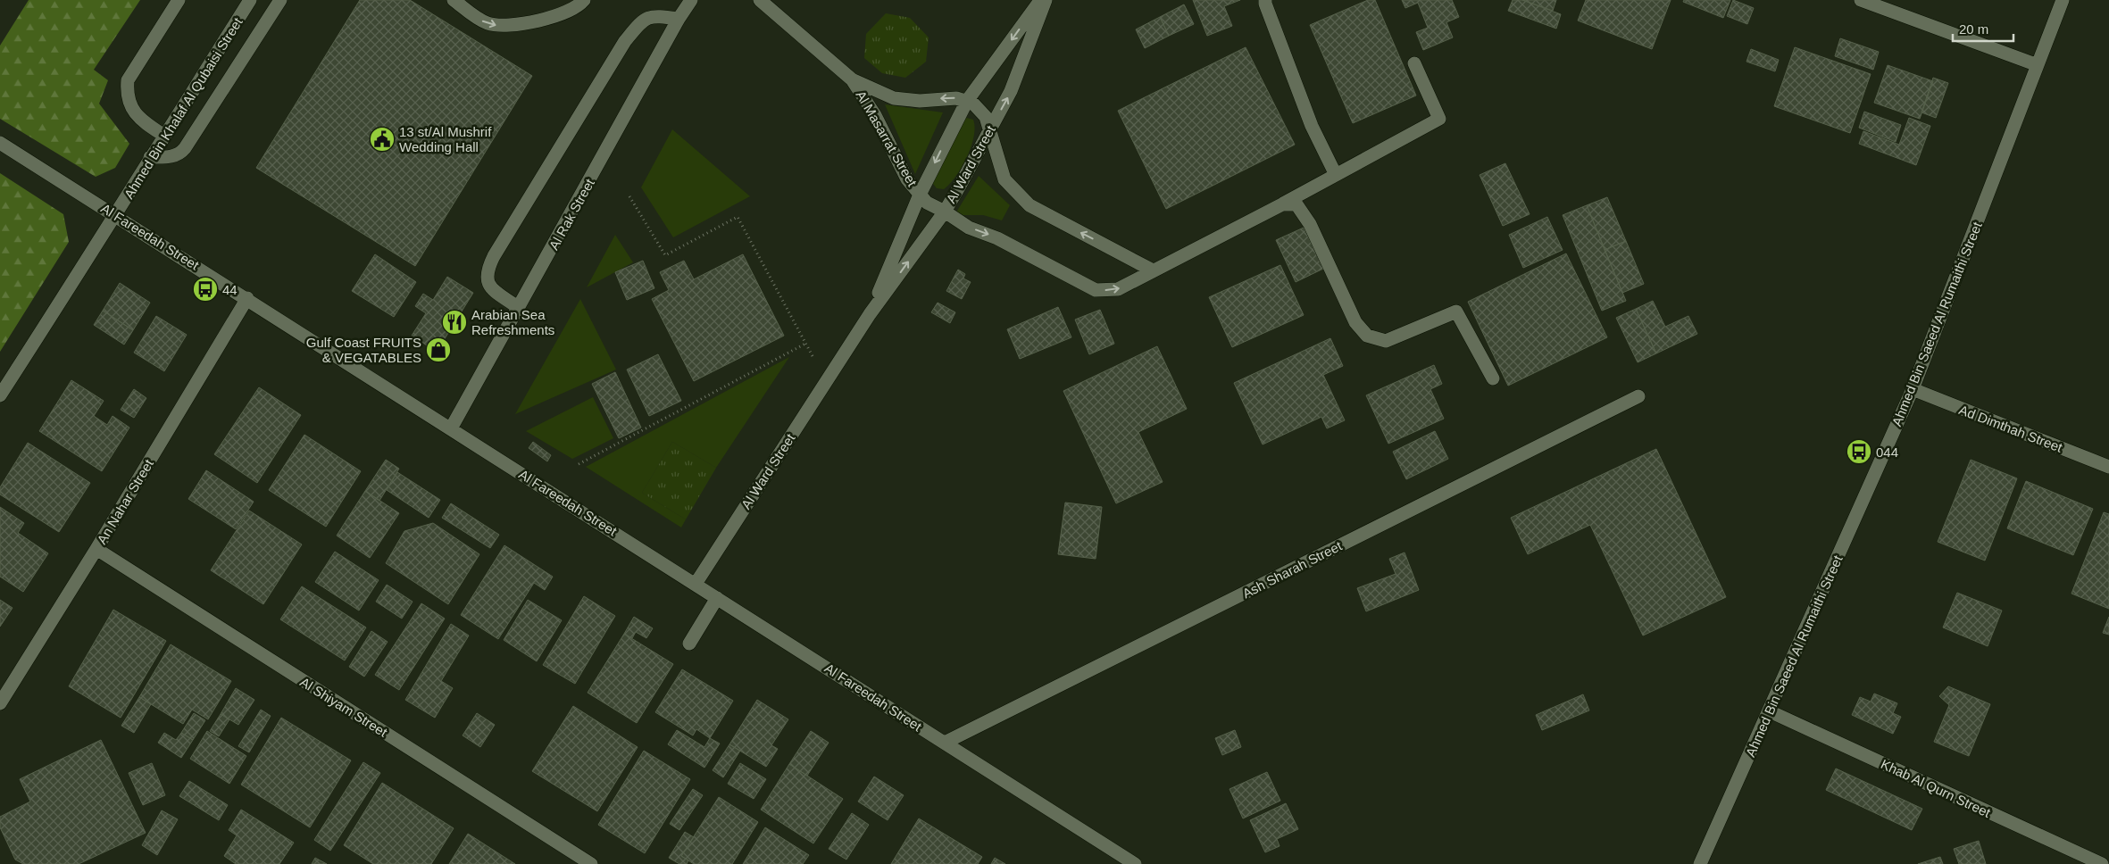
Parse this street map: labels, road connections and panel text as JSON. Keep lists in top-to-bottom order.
{
  "streets": {
    "street": [
      "Ahmed Bin Khalaf Al Qubaisi Street",
      "Al Masarrat Street",
      "Al Ward Street",
      "Al Rak Street",
      "Al Fareedah Street",
      "Ahmed Bin Saeed Al Rumaithi Street",
      "Ad Dimthah Street",
      "An Nahar Street",
      "Ash Sharah Street",
      "Al Shiyam Street",
      "Khab Al Qurn Street"
    ]
  },
  "crossings": [
    ["Ahmed Bin Khalaf Al Qubaisi Street", "Al Fareedah Street"],
    ["Al Masarrat Street", "Al Ward Street"],
    ["Al Ward Street", "Al Fareedah Street"],
    ["Al Rak Street", "Al Fareedah Street"],
    ["Al Fareedah Street", "An Nahar Street"],
    ["Al Fareedah Street", "Ash Sharah Street"],
    ["Ahmed Bin Saeed Al Rumaithi Street", "Ad Dimthah Street"],
    ["Ahmed Bin Saeed Al Rumaithi Street", "Khab Al Qurn Street"],
    ["An Nahar Street", "Al Shiyam Street"]
  ],
  "places": {
    "public building": ["13 st/Al Mushrif Wedding Hall"],
    "bus stop": ["44", "044"],
    "restaurant": ["Arabian Sea Refreshments"],
    "shop": ["Gulf Coast FRUITS & VEGATABLES"]
  },
  "scale_bar": "20 m"
}
